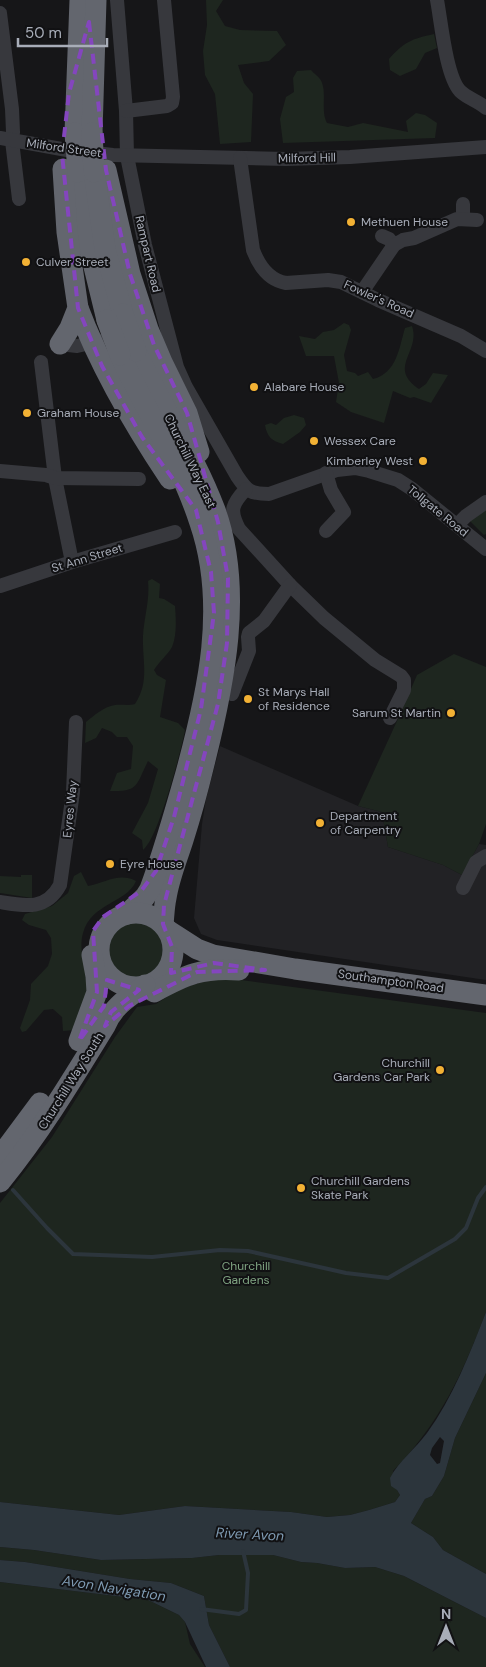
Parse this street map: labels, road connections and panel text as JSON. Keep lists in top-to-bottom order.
{
  "streets": {
    "highway": ["Churchill Way East", "Southampton Road", "Churchill Way South"],
    "street": [
      "Milford Street",
      "Milford Hill",
      "Rampart Road",
      "Fowler's Road",
      "Tollgate Road",
      "St Ann Street",
      "Eyres Way"
    ]
  },
  "crossings": [
    ["Milford Street", "Milford Hill"],
    ["Milford Street", "Rampart Road"],
    ["Milford Hill", "Rampart Road"],
    ["Milford Hill", "Fowler's Road"],
    ["Rampart Road", "Tollgate Road"],
    ["Churchill Way East", "Southampton Road"],
    ["Churchill Way East", "Churchill Way South"],
    ["Southampton Road", "Churchill Way South"]
  ],
  "water": ["River Avon", "Avon Navigation"],
  "parks": ["Churchill Gardens"],
  "places": [
    "Methuen House",
    "Culver Street",
    "Alabare House",
    "Graham House",
    "Wessex Care",
    "Kimberley West",
    "St Marys Hall of Residence",
    "Sarum St Martin",
    "Department of Carpentry",
    "Eyre House",
    "Churchill Gardens Car Park",
    "Churchill Gardens Skate Park"
  ],
  "scale_bar": "50 m",
  "north": "top"
}
